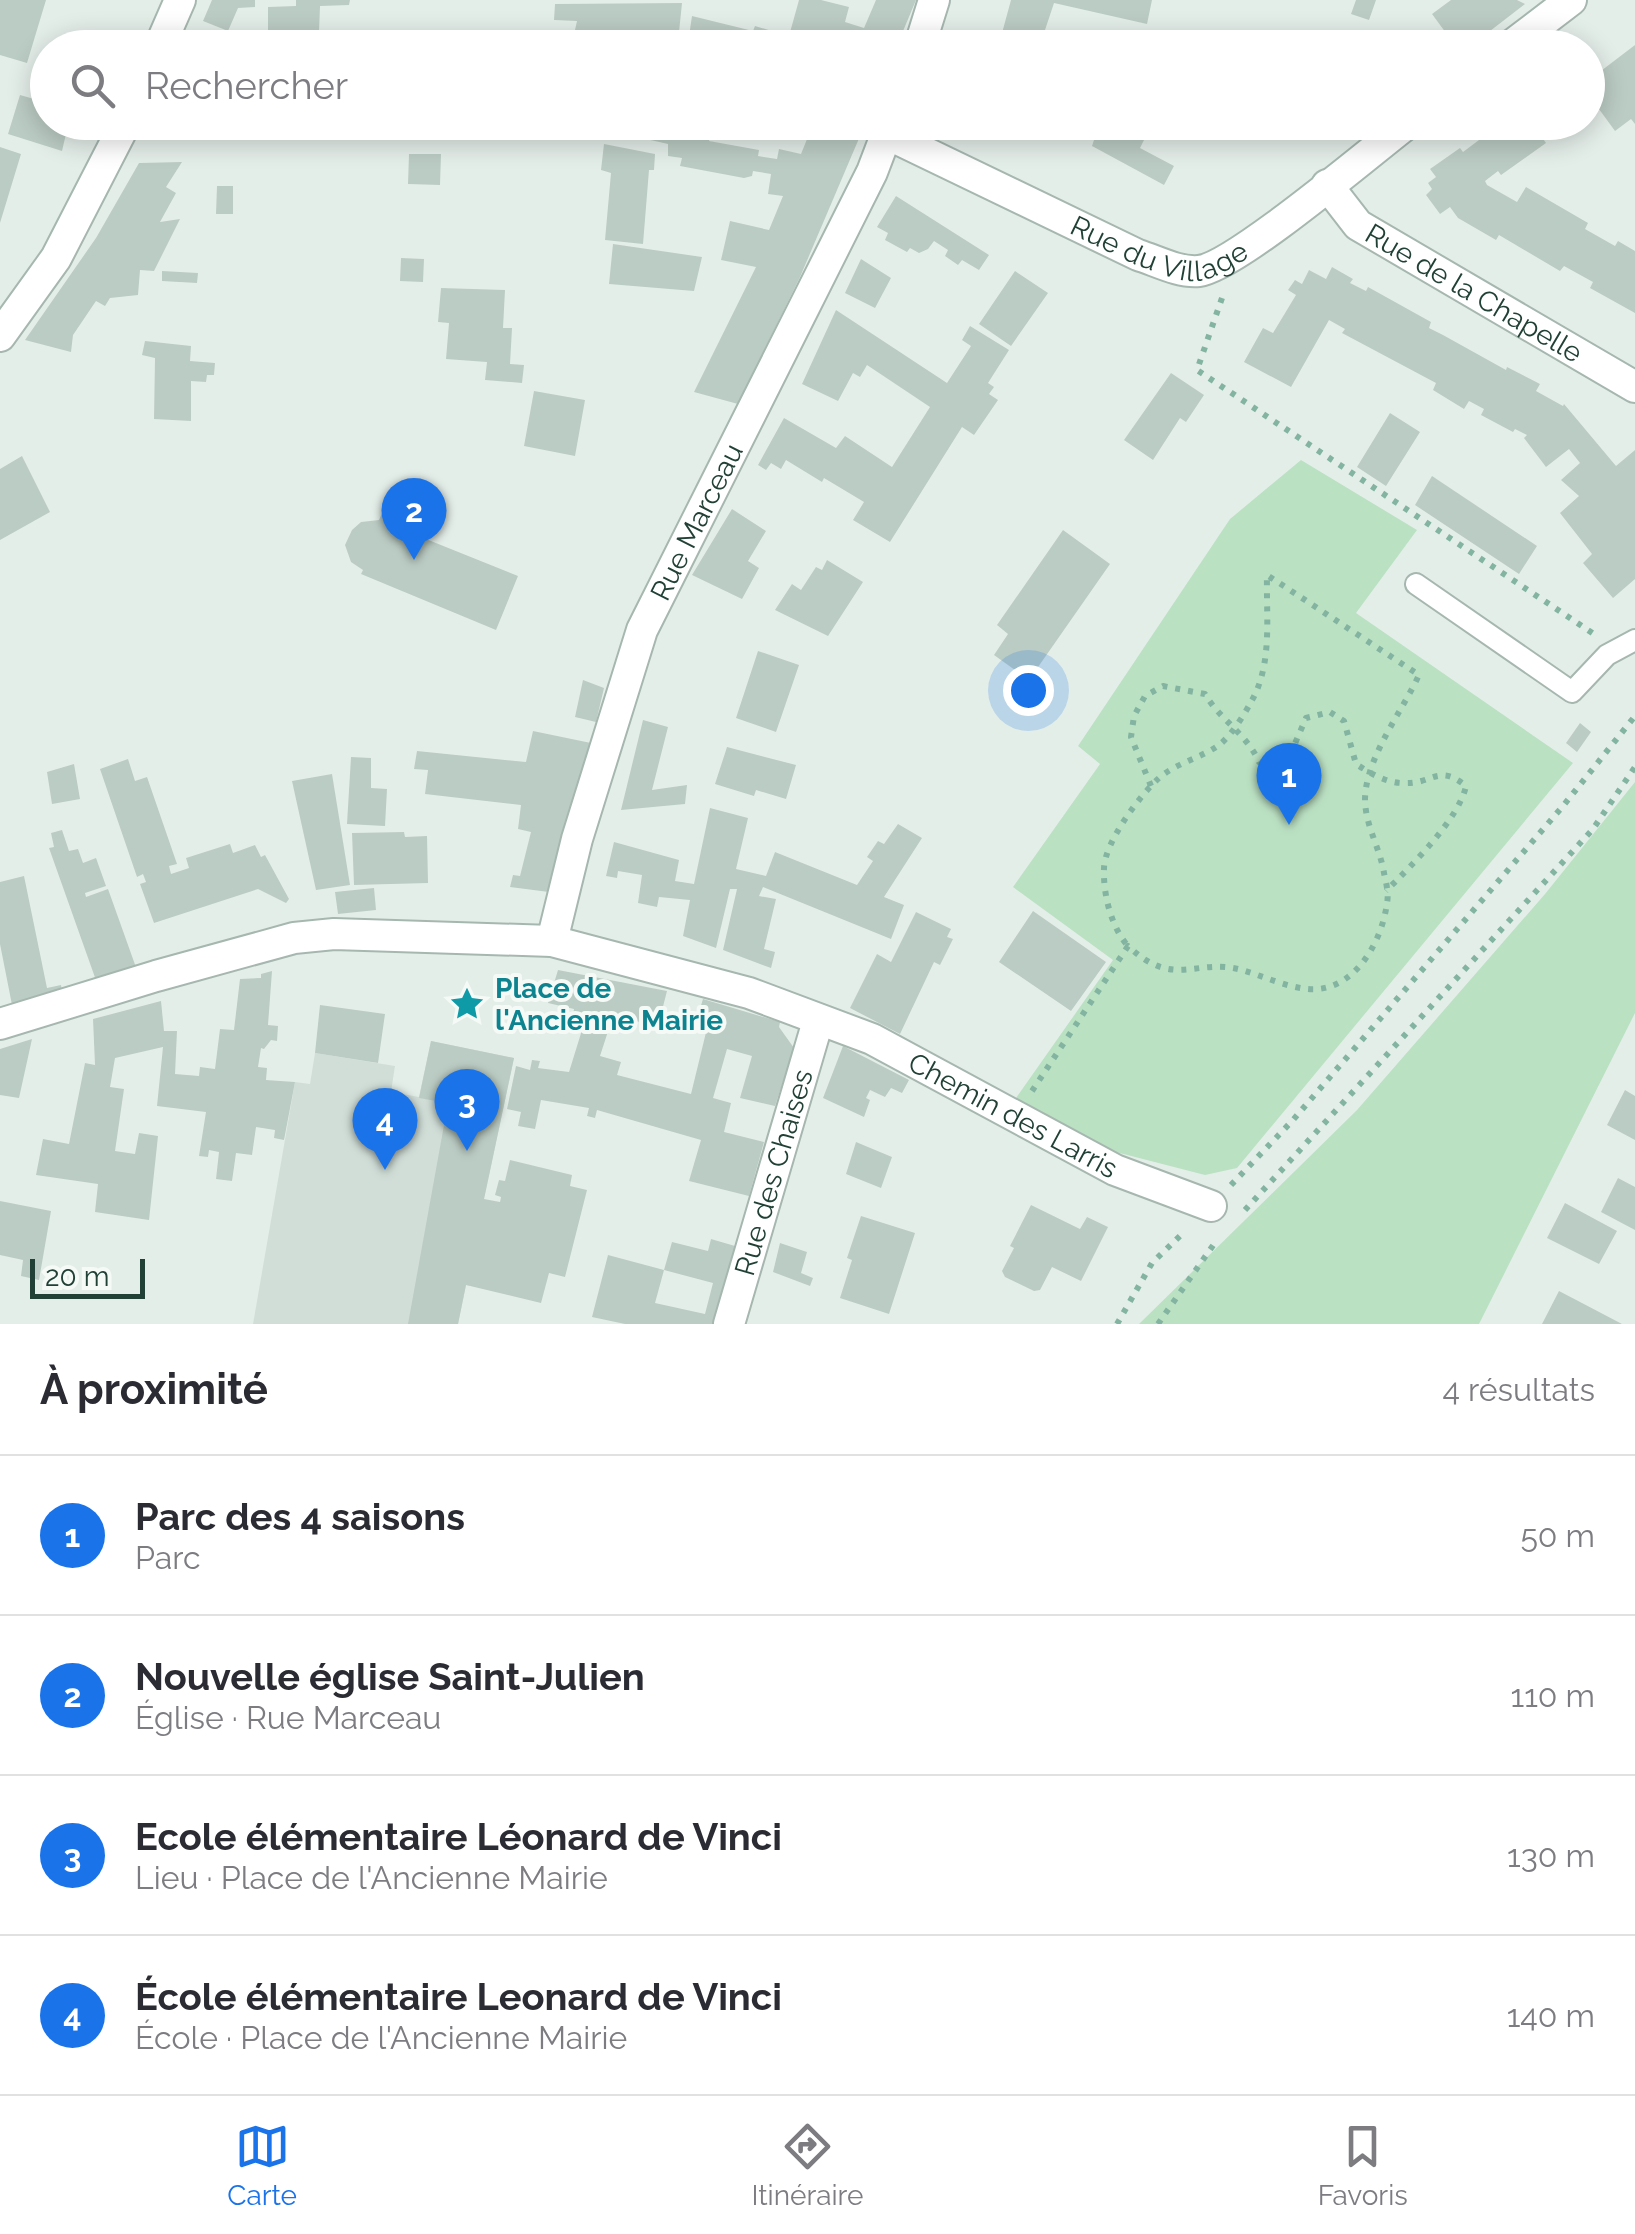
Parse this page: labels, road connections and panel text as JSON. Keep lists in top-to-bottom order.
{
  "streets": {
    "street": [
      "Rue du Village",
      "Rue de la Chapelle",
      "Rue Marceau",
      "Chemin des Larris",
      "Rue des Chaises"
    ]
  },
  "crossings": [
    ["Rue du Village", "Rue de la Chapelle"],
    ["Rue Marceau", "Chemin des Larris"],
    ["Chemin des Larris", "Rue des Chaises"]
  ],
  "places": {
    "place": ["Place de l'Ancienne Mairie"]
  },
  "scale_bar": "20 m",
  "page": {
    "search": "Rechercher",
    "pins": [
      "2",
      "1",
      "3",
      "4"
    ],
    "scale": "20 m",
    "heading": ["À proximité", "4 résultats"],
    "list": [
      {
        "mark": "1",
        "name": "Parc des 4 saisons",
        "note": "Parc",
        "value": "50 m"
      },
      {
        "mark": "2",
        "name": "Nouvelle église Saint-Julien",
        "note": "Église · Rue Marceau",
        "value": "110 m"
      },
      {
        "mark": "3",
        "name": "Ecole élémentaire Léonard de Vinci",
        "note": "Lieu · Place de l'Ancienne Mairie",
        "value": "130 m"
      },
      {
        "mark": "4",
        "name": "École élémentaire Leonard de Vinci",
        "note": "École · Place de l'Ancienne Mairie",
        "value": "140 m"
      }
    ],
    "nav": ["Carte", "Itinéraire", "Favoris"]
  }
}
